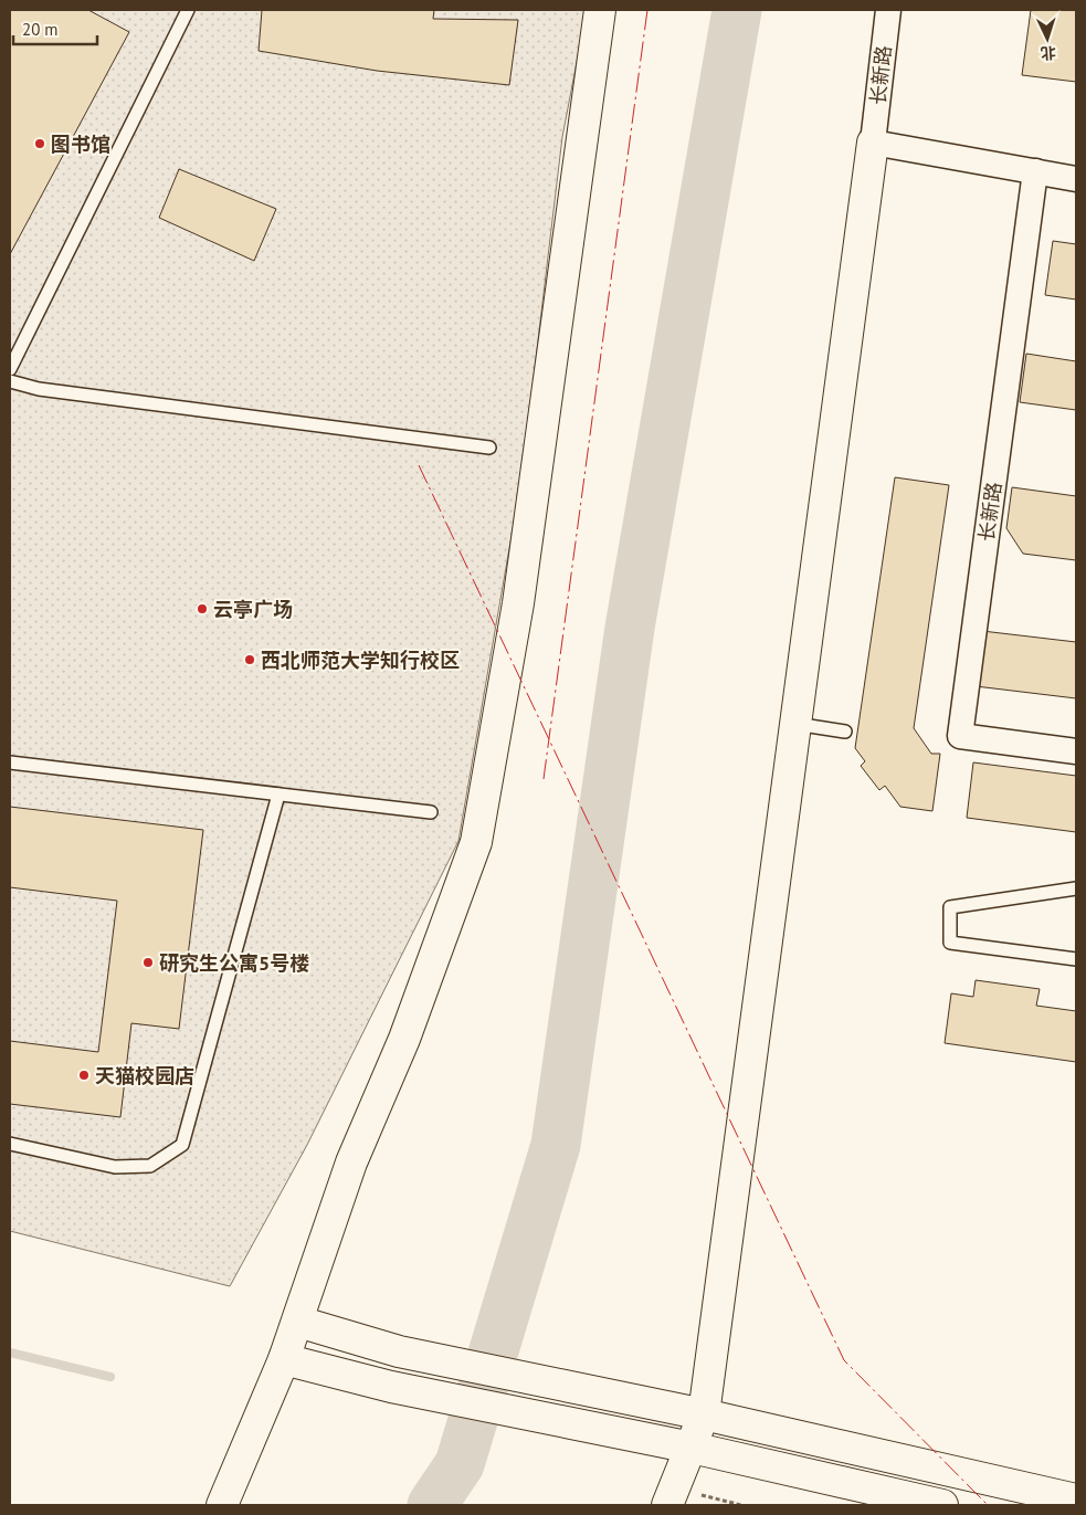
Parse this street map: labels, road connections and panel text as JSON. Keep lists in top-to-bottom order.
{
  "streets": {
    "street": ["长新路"]
  },
  "places": [
    "图书馆",
    "云亭广场",
    "西北师范大学知行校区",
    "研究生公寓5号楼",
    "天猫校园店"
  ],
  "scale_bar": "20 m",
  "north": "bottom"
}
